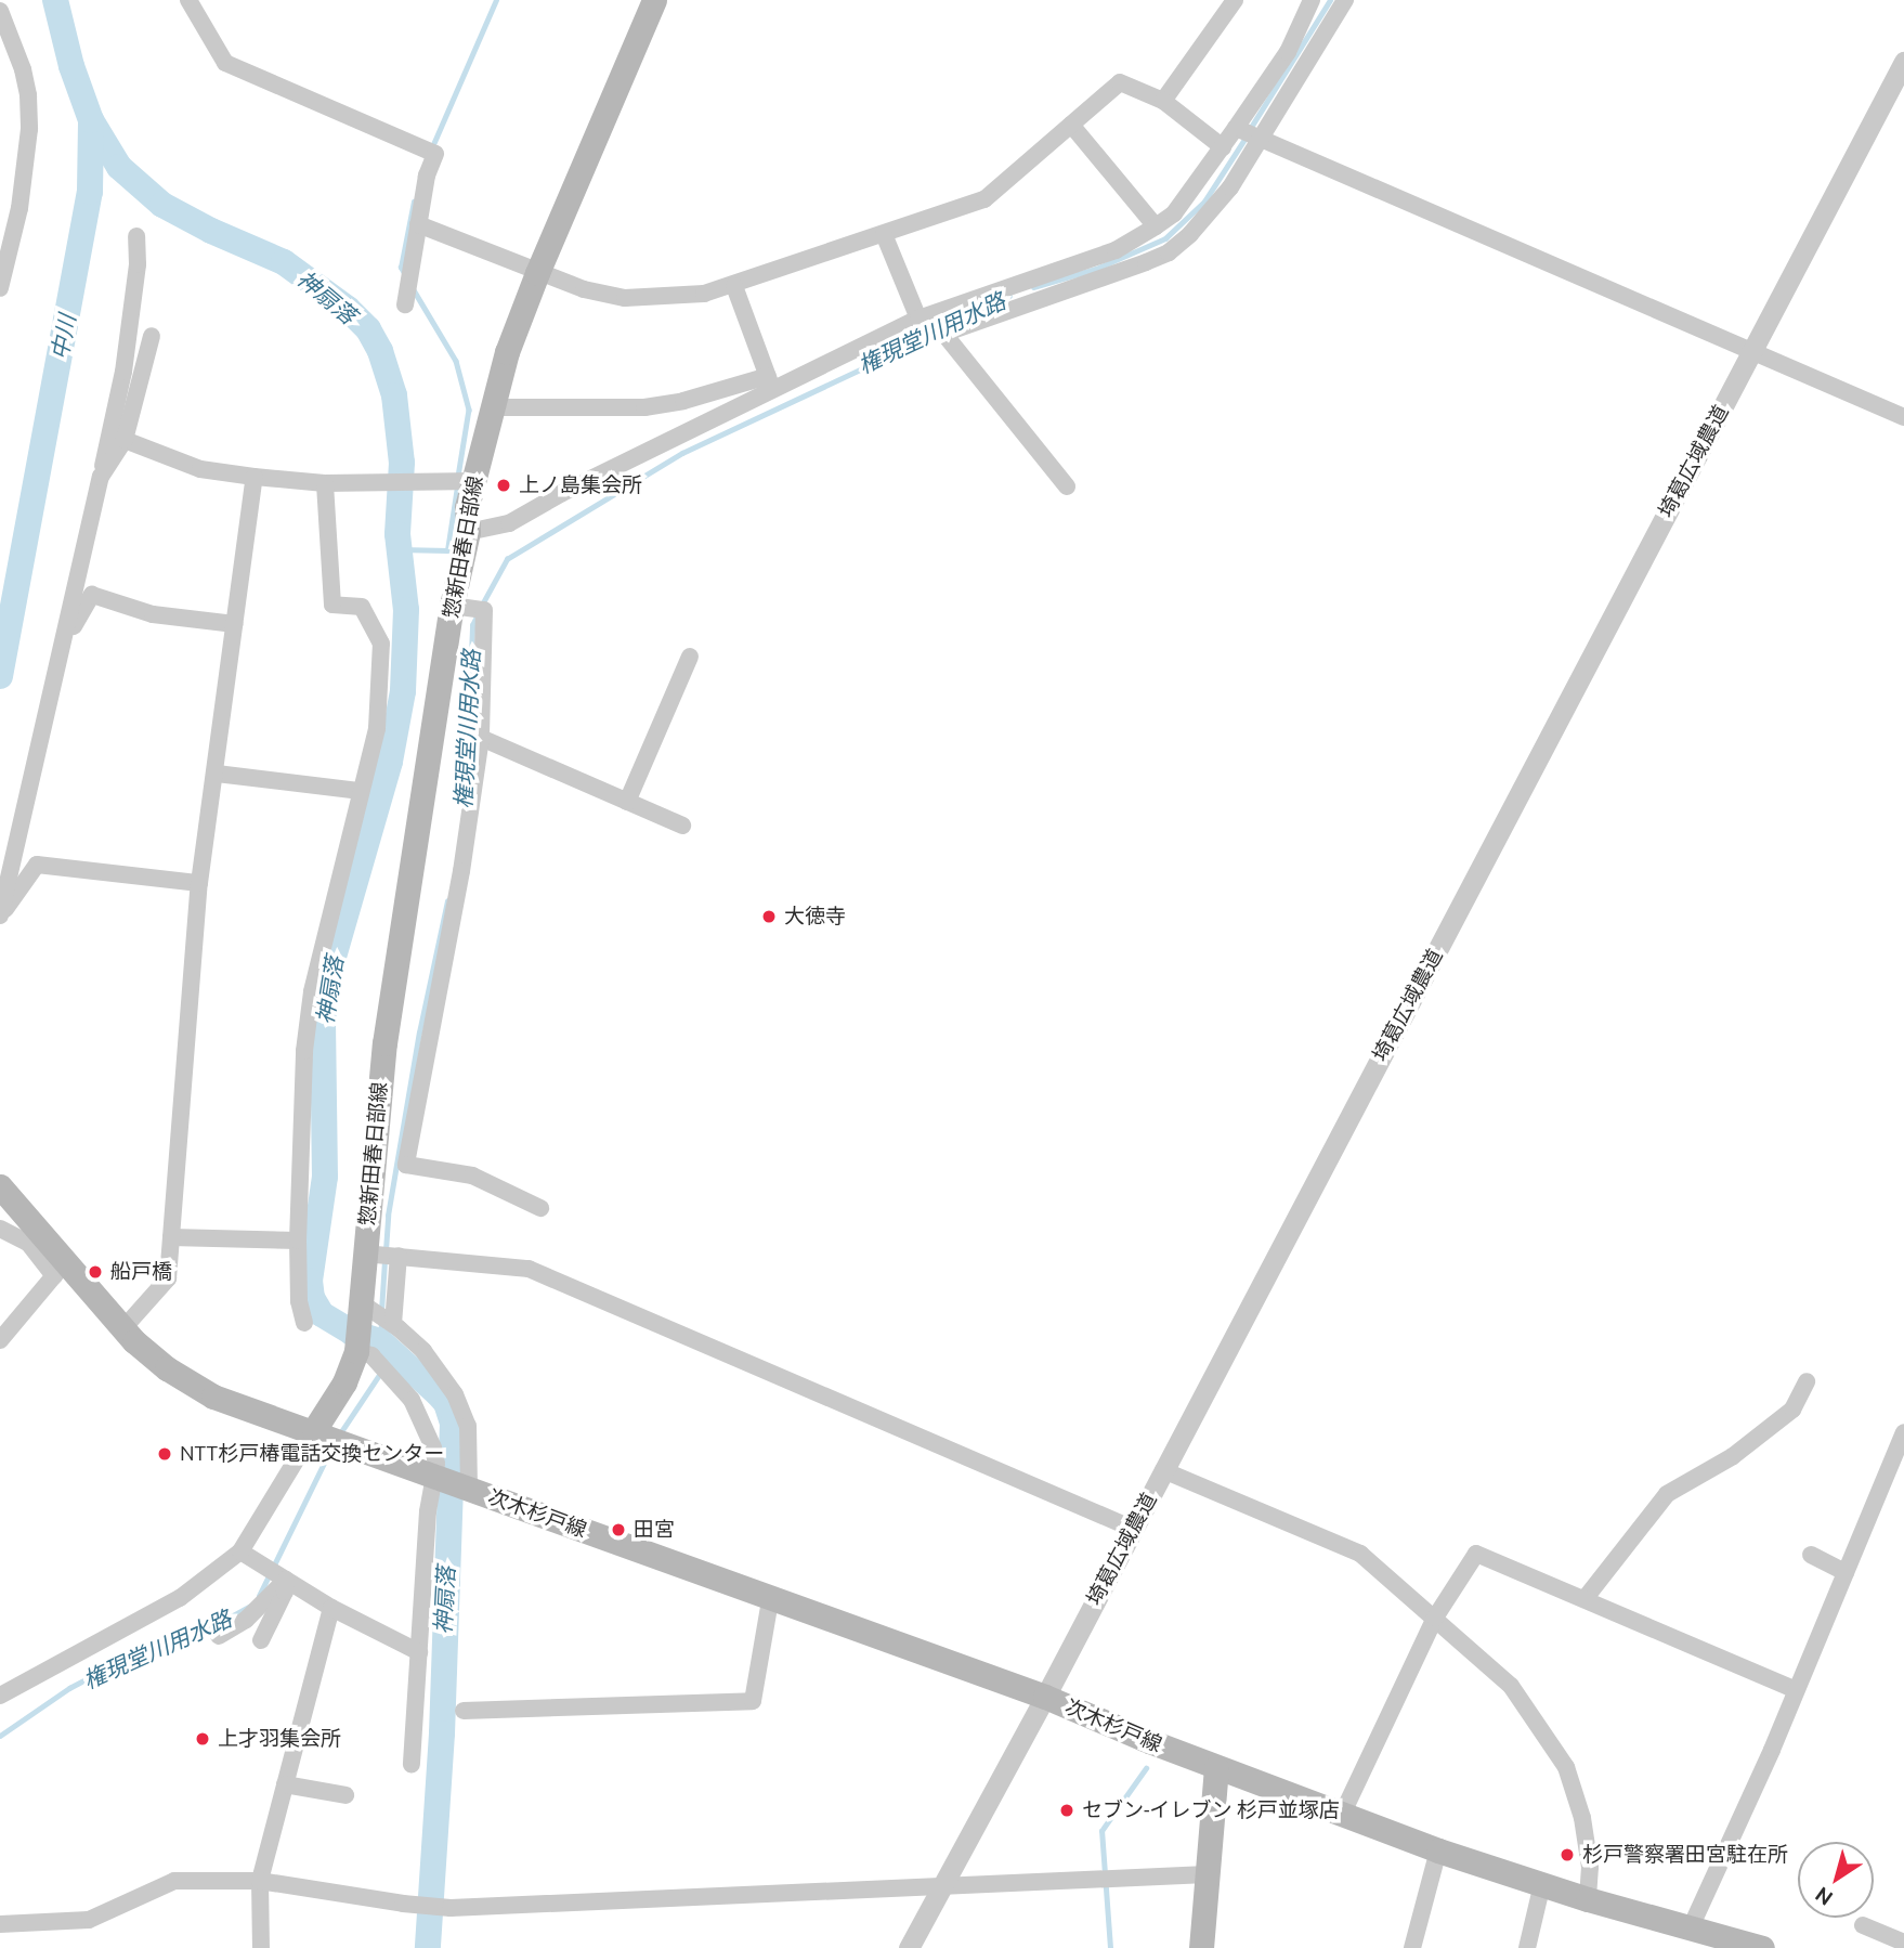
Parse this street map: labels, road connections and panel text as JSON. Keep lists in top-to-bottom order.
{
  "streets": {
    "main road": ["惣新田春日部線", "次木杉戸線"],
    "street": ["埼葛広域農道"]
  },
  "crossings": [
    ["埼葛広域農道", "次木杉戸線"]
  ],
  "water": ["神扇落", "権現堂川用水路", "中川"],
  "places": [
    "上ノ島集会所",
    "大徳寺",
    "船戸橋",
    "NTT杉戸椿電話交換センター",
    "田宮",
    "上才羽集会所",
    "セブン-イレブン 杉戸並塚店",
    "杉戸警察署田宮駐在所"
  ],
  "north": "bottom left"
}
